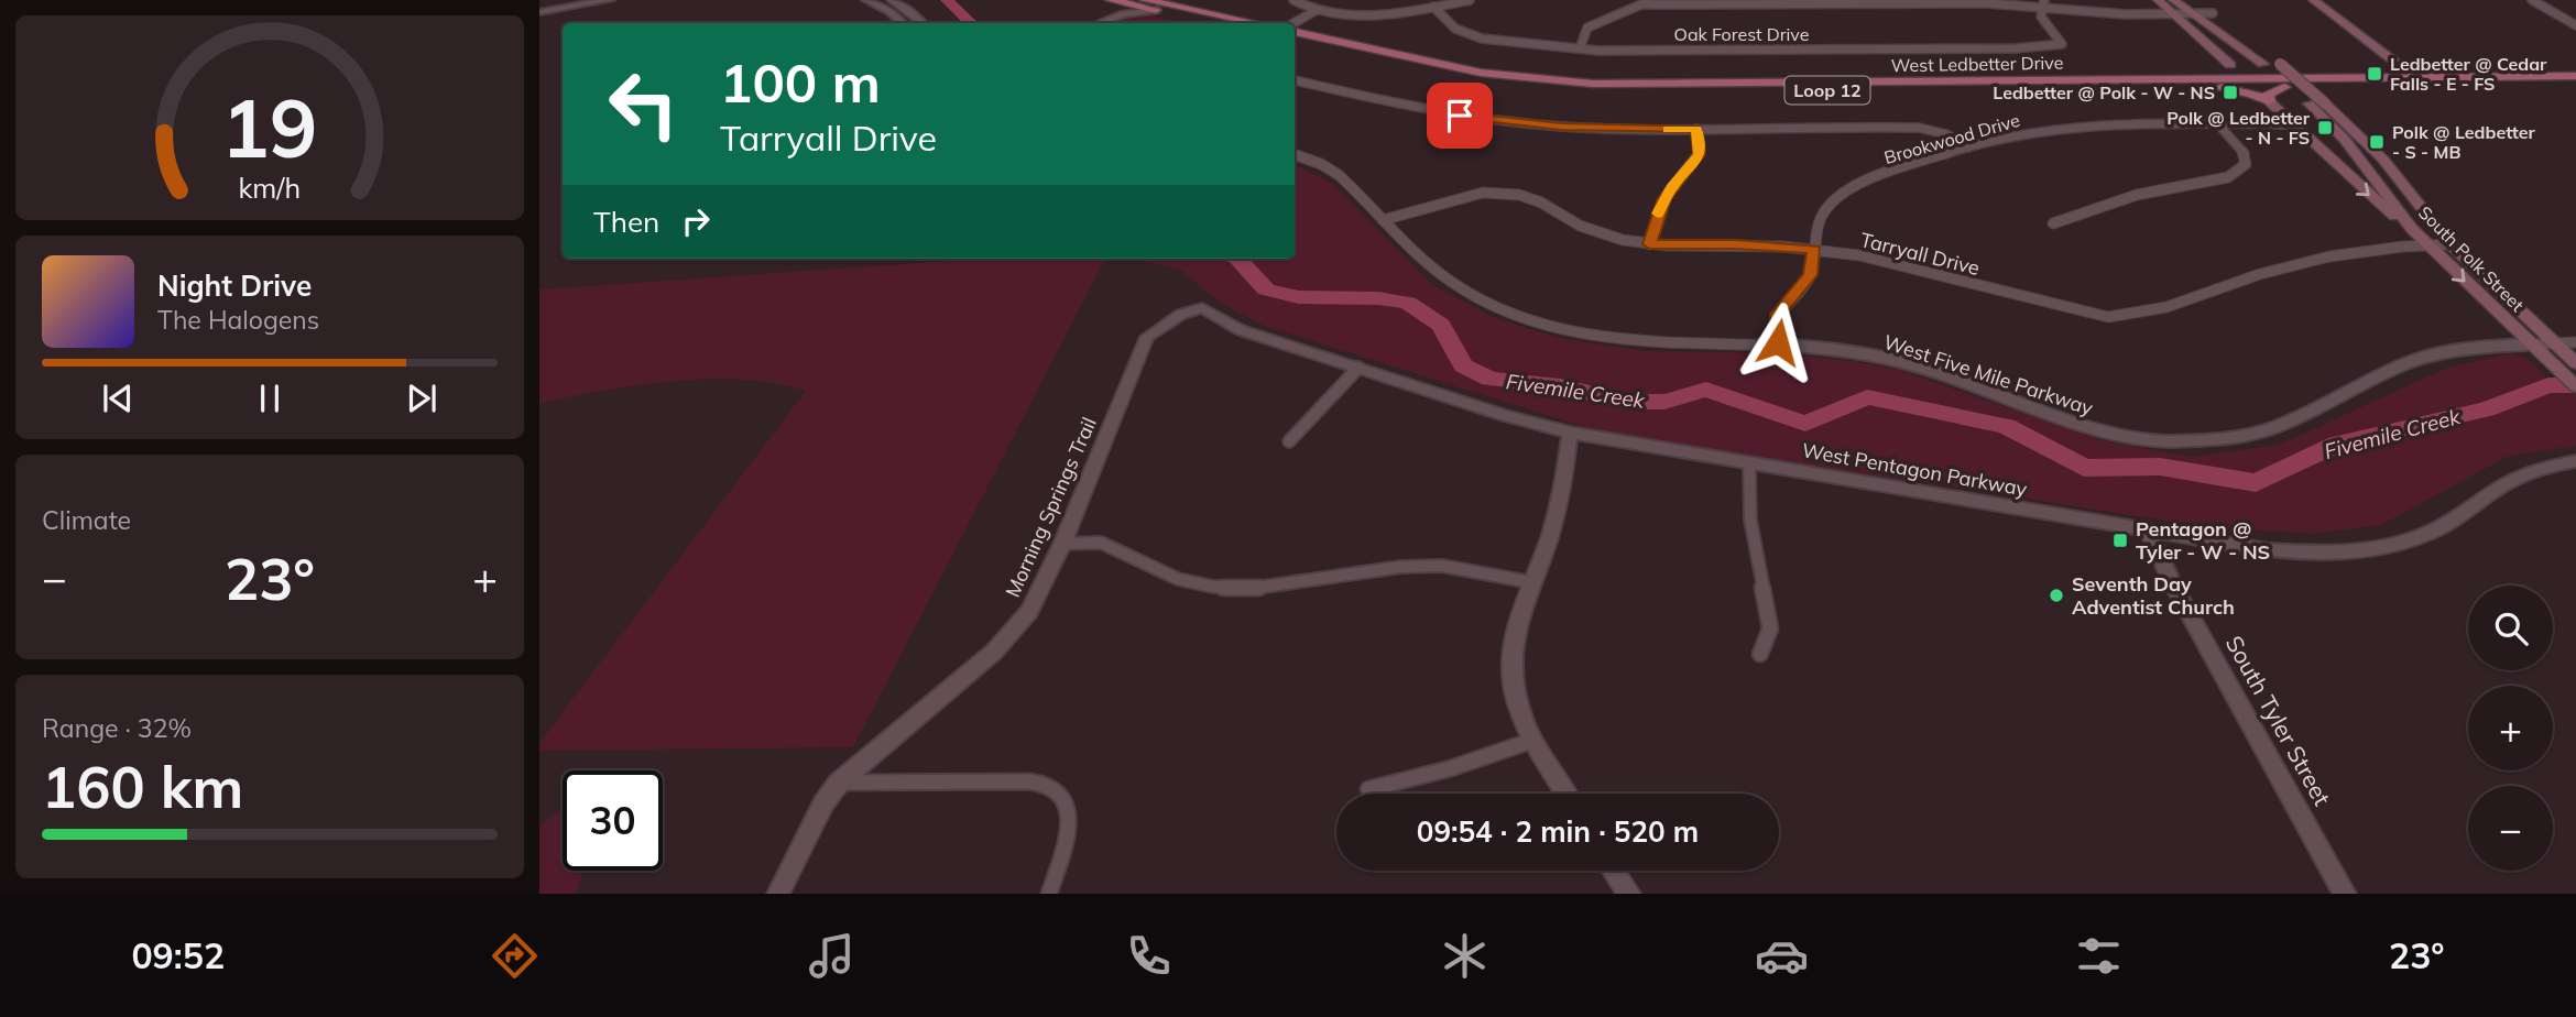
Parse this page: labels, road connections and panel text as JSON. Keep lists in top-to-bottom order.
{
  "streets": {
    "main road": ["West Ledbetter Drive", "Loop 12", "South Polk Street"],
    "street": [
      "Oak Forest Drive",
      "Brookwood Drive",
      "Tarryall Drive",
      "West Five Mile Parkway",
      "West Pentagon Parkway",
      "Morning Springs Trail",
      "South Tyler Street"
    ]
  },
  "crossings": [
    ["Brookwood Drive", "Tarryall Drive"],
    ["Brookwood Drive", "West Five Mile Parkway"],
    ["Tarryall Drive", "South Polk Street"],
    ["Tarryall Drive", "West Five Mile Parkway"],
    ["South Polk Street", "West Five Mile Parkway"],
    ["West Pentagon Parkway", "Morning Springs Trail"],
    ["West Pentagon Parkway", "South Tyler Street"]
  ],
  "water": ["Fivemile Creek"],
  "places": {
    "transit": [
      "Ledbetter @ Cedar Falls - E - FS",
      "Ledbetter @ Polk - W - NS",
      "Polk @ Ledbetter - N - FS",
      "Polk @ Ledbetter - S - MB",
      "Pentagon @ Tyler - W - NS"
    ],
    "other": ["Seventh Day Adventist Church"]
  },
  "page": {
    "turn": ["100 m", "Tarryall Drive"],
    "then": "Then",
    "song": ["Night Drive", "The Halogens"],
    "tile": [
      "Climate",
      ["Range · 32%", "160 km"]
    ],
    "heat": ["−", "23°", "+"],
    "map_buttons": ["+", "−"],
    "limit": "30",
    "trip": "09:54 · 2 min · 520 m",
    "tabs": ["09:52", "23°"],
    "gauge": ["19", "km/h"]
  }
}
